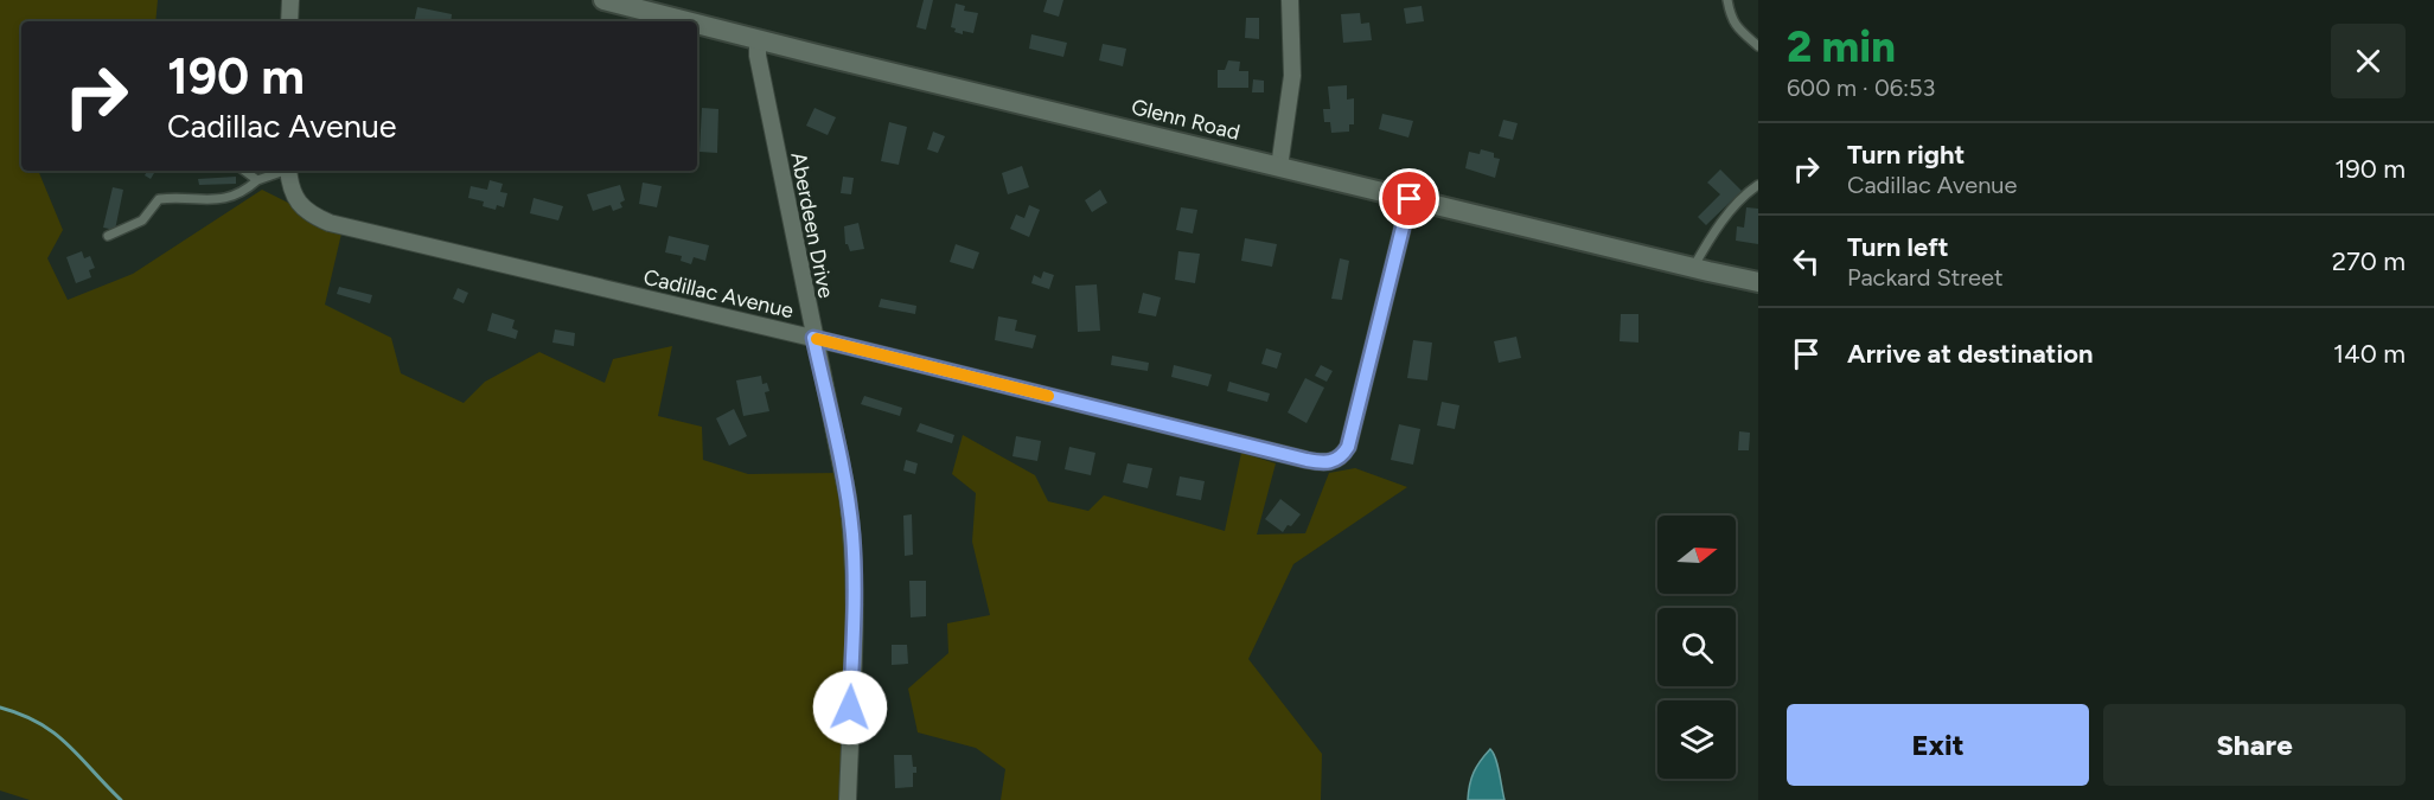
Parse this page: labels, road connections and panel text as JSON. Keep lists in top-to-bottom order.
{
  "streets": {
    "street": ["Glenn Road", "Aberdeen Drive", "Cadillac Avenue"]
  },
  "crossings": [
    ["Glenn Road", "Aberdeen Drive"],
    ["Glenn Road", "Cadillac Avenue"],
    ["Aberdeen Drive", "Cadillac Avenue"]
  ],
  "north": "right",
  "page": {
    "heading": ["2 min", "600 m · 06:53"],
    "turn": ["190 m", "Cadillac Avenue"],
    "list": [
      {
        "name": "Turn right",
        "note": "Cadillac Avenue",
        "value": "190 m"
      },
      {
        "name": "Turn left",
        "note": "Packard Street",
        "value": "270 m"
      },
      {
        "name": "Arrive at destination",
        "value": "140 m"
      }
    ],
    "buttons": ["Exit", "Share"]
  }
}
